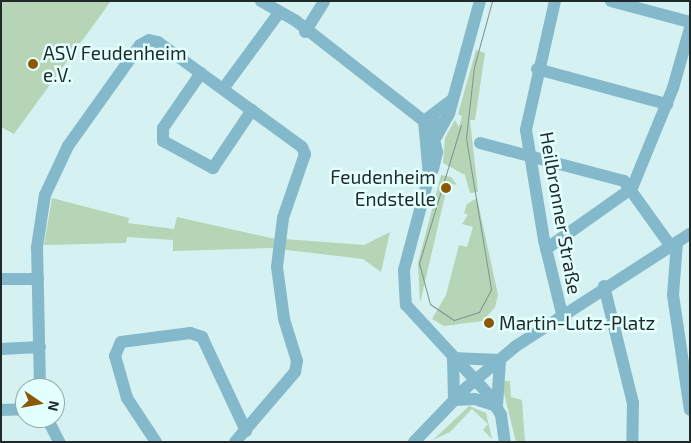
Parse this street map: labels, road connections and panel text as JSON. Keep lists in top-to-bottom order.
{
  "streets": {
    "street": ["Heilbronner Straße"]
  },
  "places": ["ASV Feudenheim e.V.", "Feudenheim Endstelle", "Martin-Lutz-Platz"],
  "north": "right"
}
